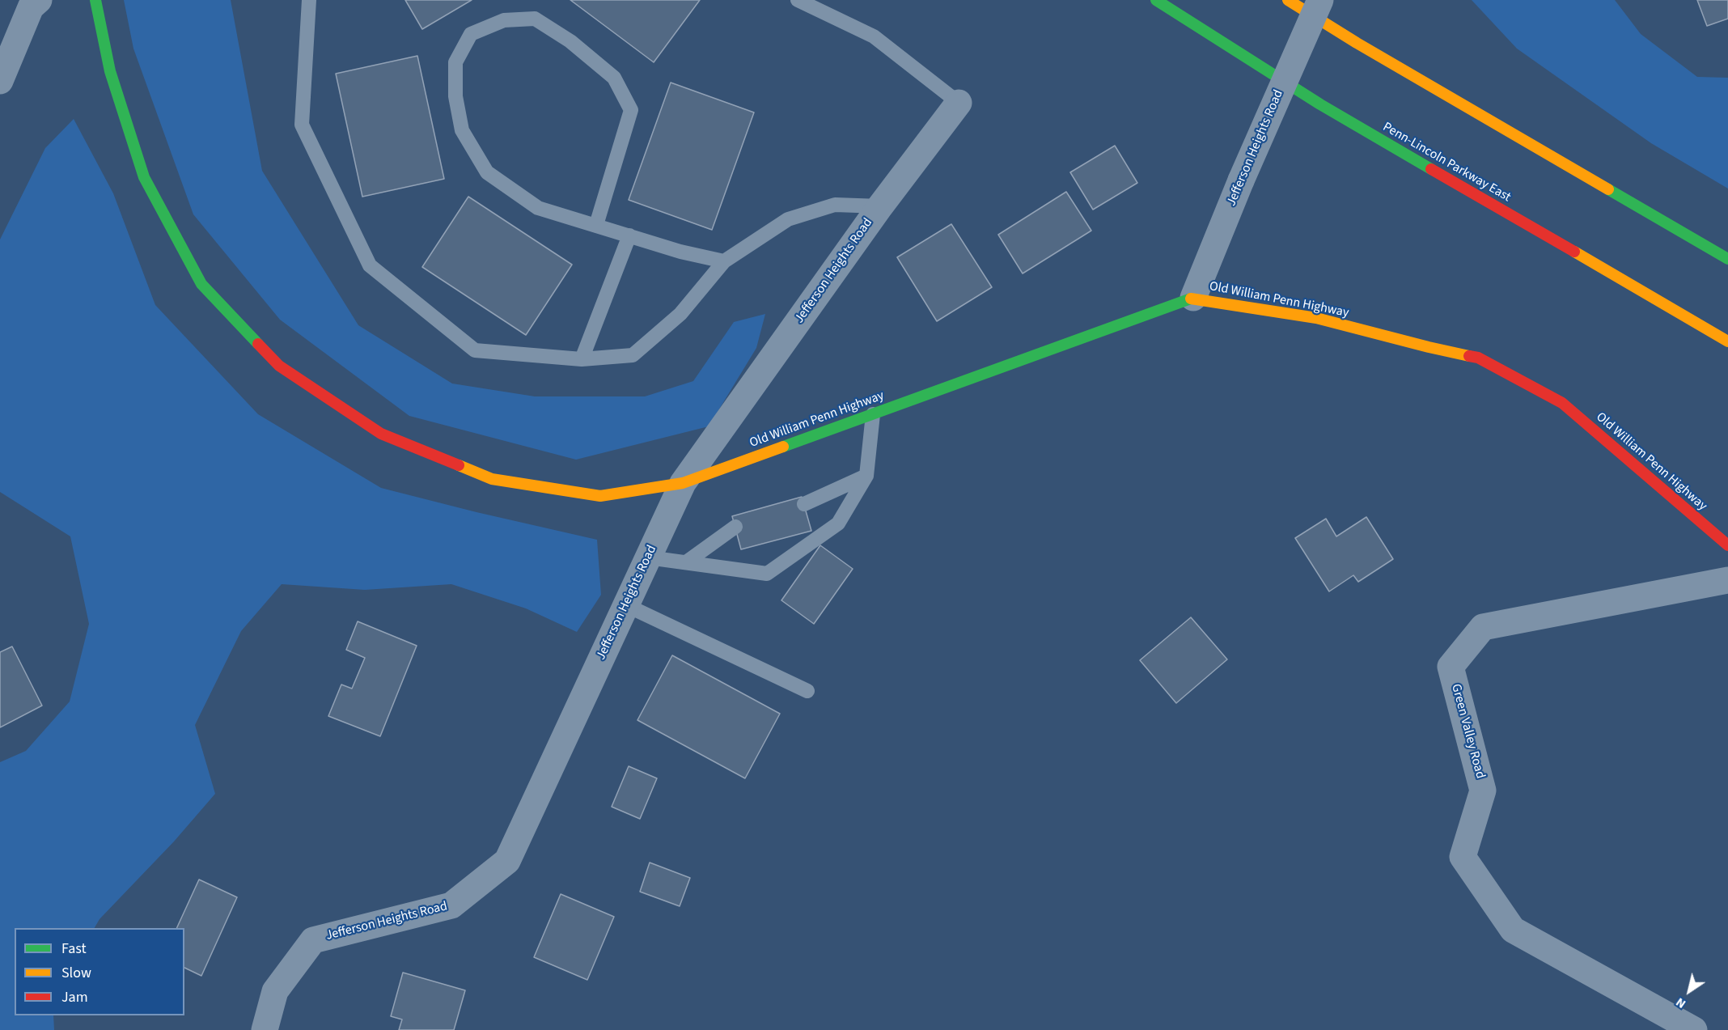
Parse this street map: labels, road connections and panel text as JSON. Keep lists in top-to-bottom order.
{
  "streets": {
    "main road": ["Penn-Lincoln Parkway East", "Old William Penn Highway"],
    "street": ["Jefferson Heights Road", "Green Valley Road"]
  },
  "crossings": [
    ["Jefferson Heights Road", "Old William Penn Highway"]
  ],
  "legend": ["Fast", "Slow", "Jam"],
  "north": "bottom left"
}
